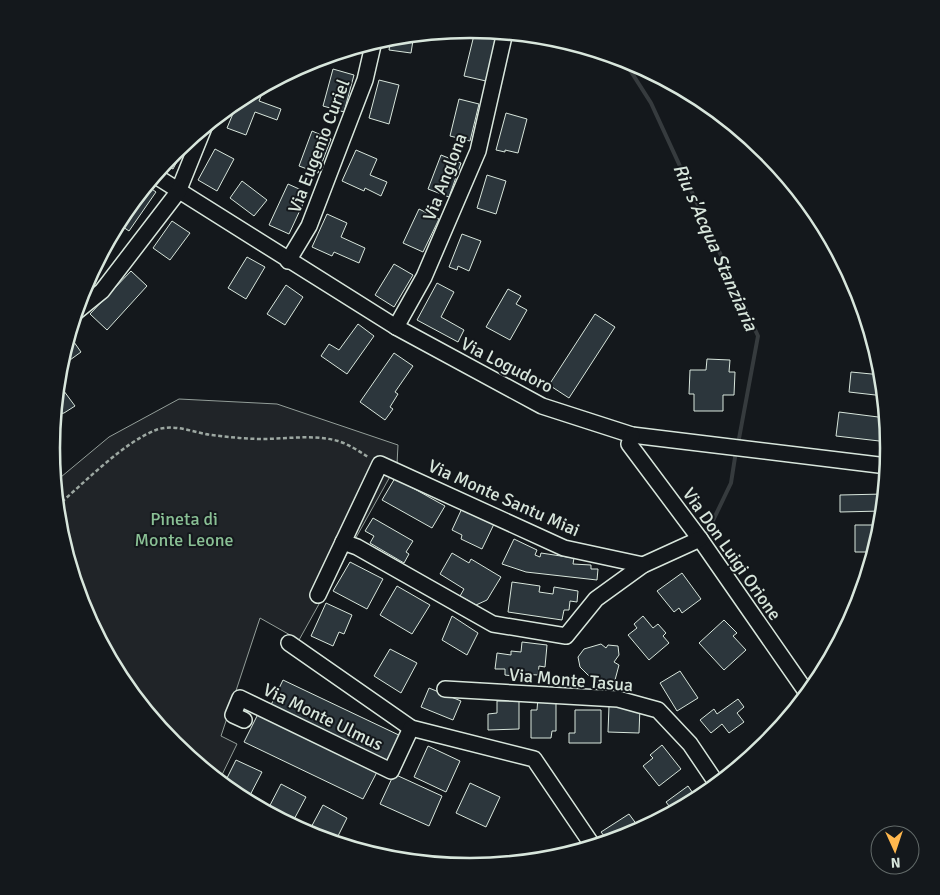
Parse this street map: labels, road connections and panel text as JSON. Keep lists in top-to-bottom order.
{
  "streets": {
    "street": [
      "Via Eugenio Curiel",
      "Via Anglona",
      "Via Logudoro",
      "Via Monte Santu Miai",
      "Via Don Luigi Orione",
      "Via Monte Tasua",
      "Via Monte Ulmus"
    ]
  },
  "crossings": [
    ["Via Eugenio Curiel", "Via Logudoro"],
    ["Via Anglona", "Via Logudoro"],
    ["Via Logudoro", "Via Don Luigi Orione"]
  ],
  "water": ["Riu s'Acqua Stanziaria"],
  "parks": ["Pineta di Monte Leone"],
  "north": "bottom"
}
